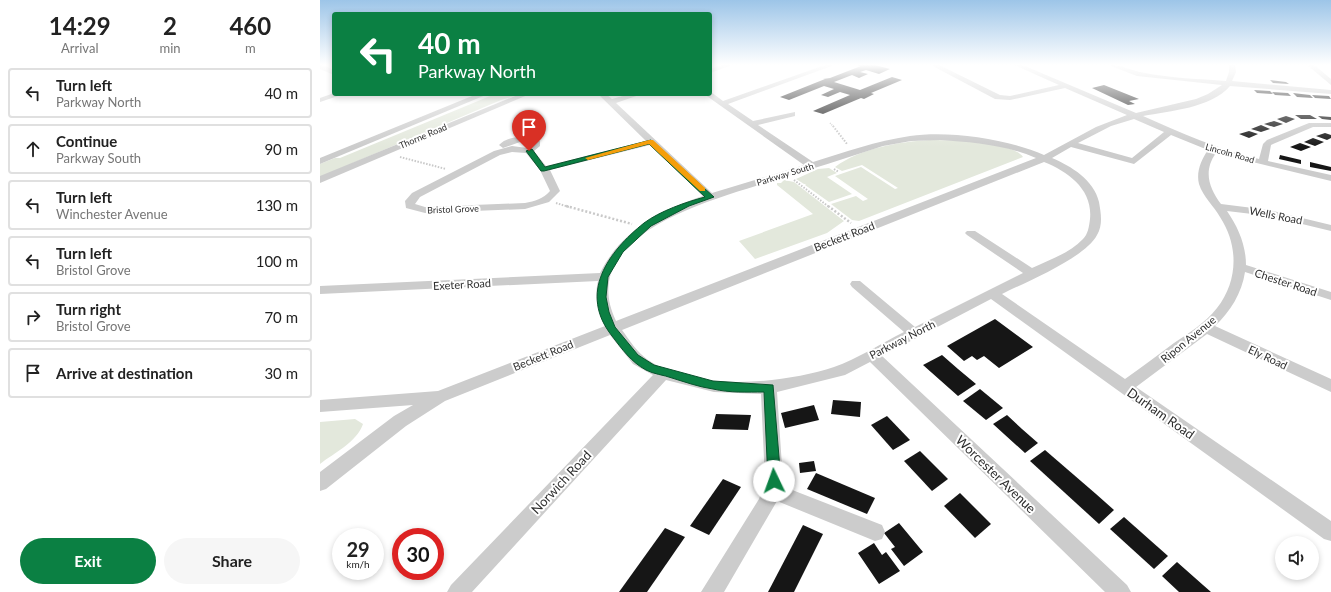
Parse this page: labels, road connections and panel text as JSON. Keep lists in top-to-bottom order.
{
  "streets": {
    "street": [
      "Thorne Road",
      "Lincoln Road",
      "Parkway South",
      "Bristol Grove",
      "Wells Road",
      "Beckett Road",
      "Chester Road",
      "Exeter Road",
      "Parkway North",
      "Ripon Avenue",
      "Ely Road",
      "Durham Road",
      "Worcester Avenue",
      "Norwich Road"
    ]
  },
  "crossings": [
    ["Lincoln Road", "Beckett Road"],
    ["Lincoln Road", "Ripon Avenue"],
    ["Parkway South", "Beckett Road"],
    ["Parkway South", "Exeter Road"],
    ["Parkway South", "Parkway North"],
    ["Wells Road", "Ripon Avenue"],
    ["Beckett Road", "Parkway North"],
    ["Chester Road", "Ripon Avenue"],
    ["Parkway North", "Durham Road"],
    ["Parkway North", "Worcester Avenue"],
    ["Parkway North", "Norwich Road"],
    ["Ripon Avenue", "Ely Road"],
    ["Ripon Avenue", "Durham Road"]
  ],
  "page": {
    "eta": [
      "14:29",
      "Arrival",
      "2",
      "min",
      "460",
      "m"
    ],
    "turn": ["40 m", "Parkway North"],
    "list": [
      {
        "name": "Turn left",
        "note": "Parkway North",
        "value": "40 m"
      },
      {
        "name": "Continue",
        "note": "Parkway South",
        "value": "90 m"
      },
      {
        "name": "Turn left",
        "note": "Winchester Avenue",
        "value": "130 m"
      },
      {
        "name": "Turn left",
        "note": "Bristol Grove",
        "value": "100 m"
      },
      {
        "name": "Turn right",
        "note": "Bristol Grove",
        "value": "70 m"
      },
      {
        "name": "Arrive at destination",
        "value": "30 m"
      }
    ],
    "speed": "29 km/h",
    "limit": "30",
    "buttons": ["Exit", "Share"]
  }
}
